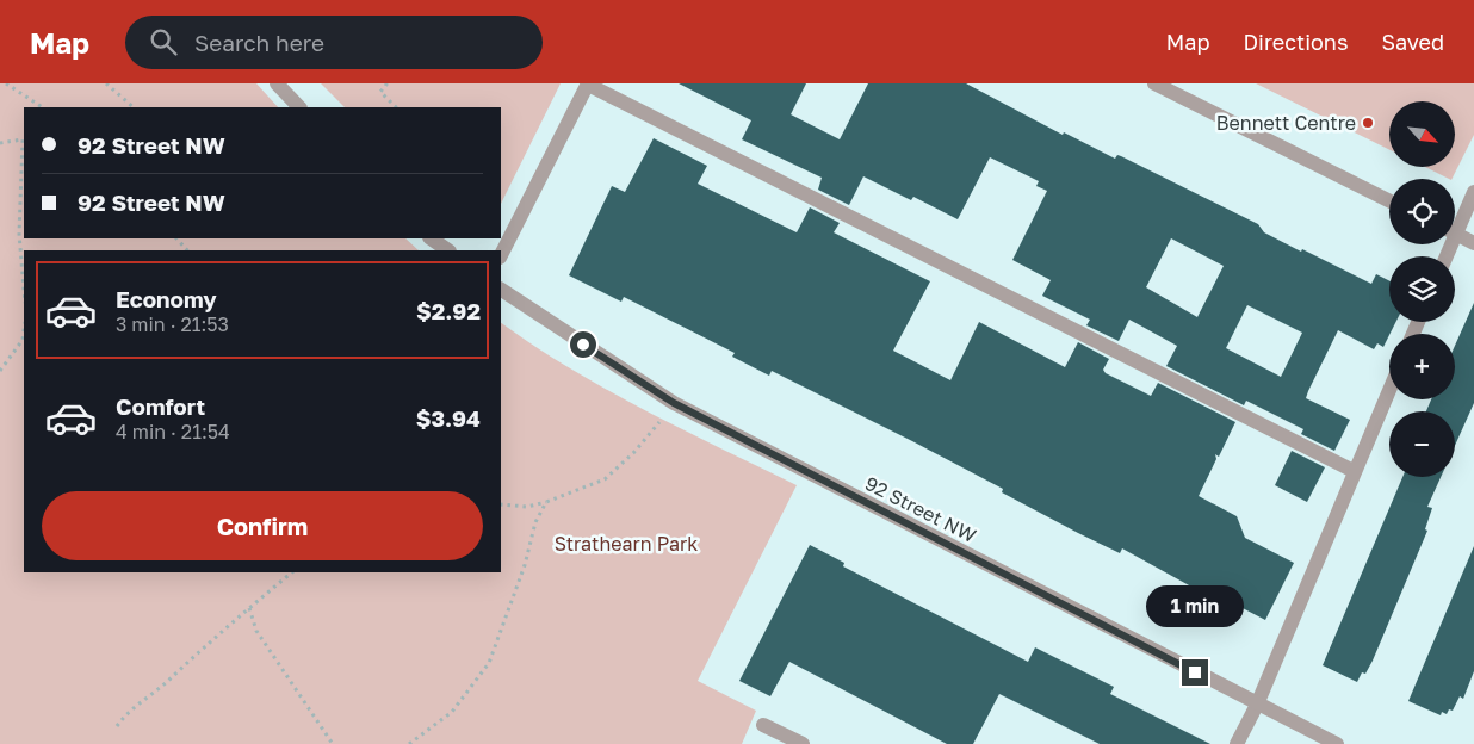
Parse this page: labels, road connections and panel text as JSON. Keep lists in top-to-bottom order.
{
  "streets": {
    "street": ["92 Street NW"]
  },
  "parks": ["Strathearn Park"],
  "places": ["Bennett Centre"],
  "north": "bottom right",
  "page": {
    "header": "Map",
    "search": "Search here",
    "nav": ["Map", "Directions", "Saved"],
    "map_buttons": ["+", "−"],
    "banner": ["92 Street NW", "92 Street NW"],
    "list": [
      {
        "name": "Economy",
        "note": "3 min · 21:53",
        "value": "$2.92"
      },
      {
        "name": "Comfort",
        "note": "4 min · 21:54",
        "value": "$3.94"
      }
    ],
    "buttons": "Confirm",
    "bubble": "1 min"
  }
}
